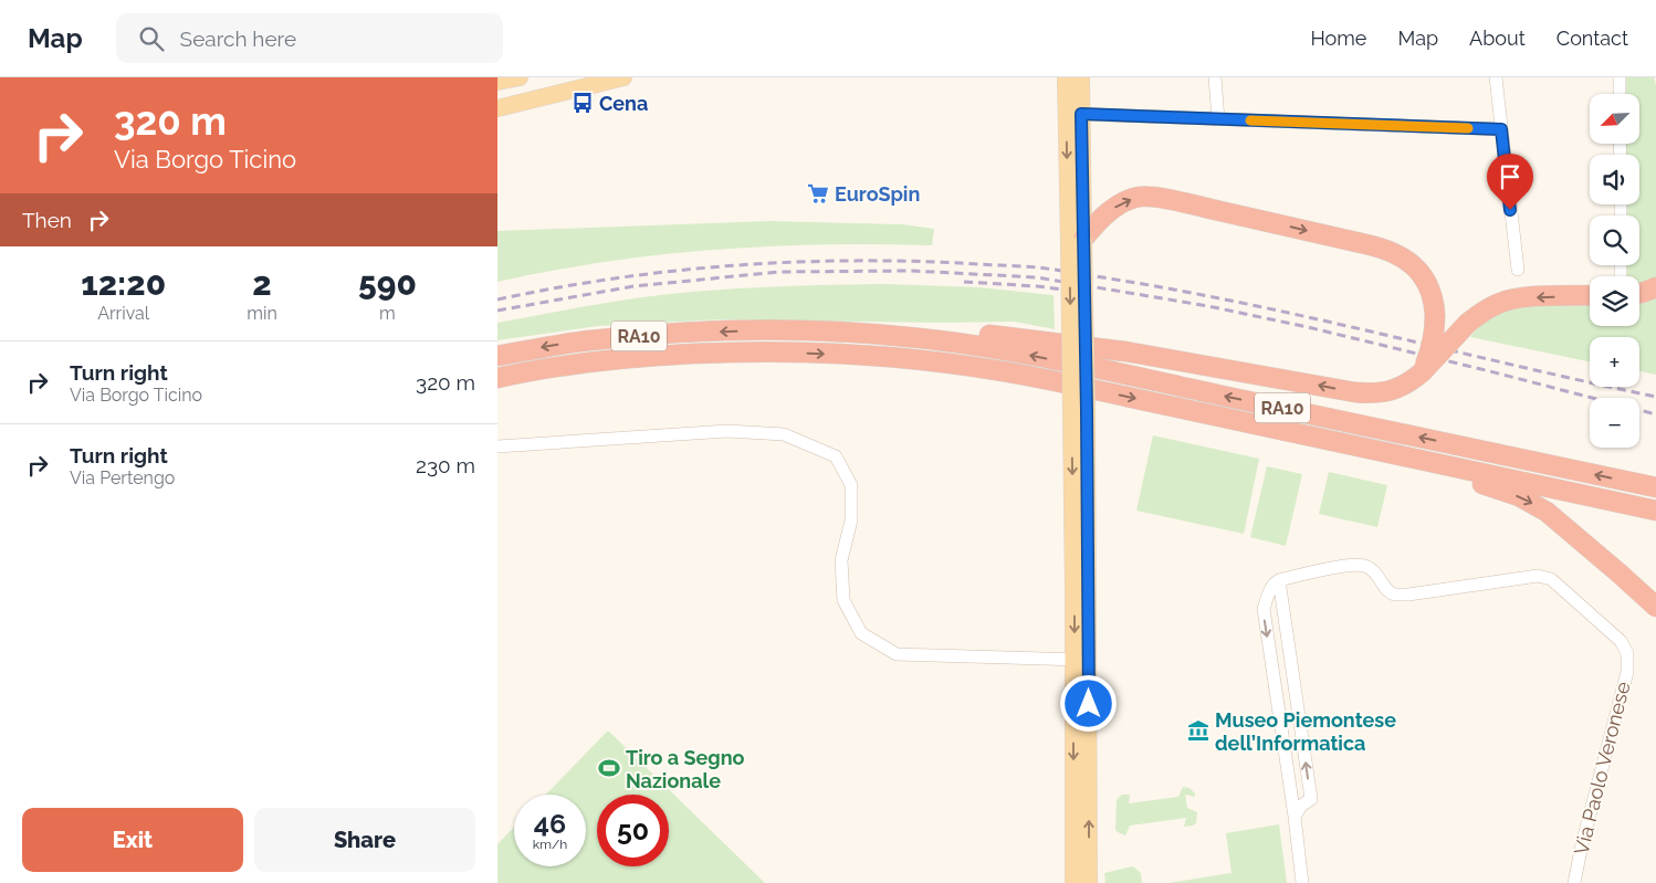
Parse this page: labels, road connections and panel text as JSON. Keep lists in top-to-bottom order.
{
  "streets": {
    "highway": ["RA10"],
    "street": ["Via Paolo Veronese"]
  },
  "places": {
    "bus stop": ["Cena"],
    "supermarket": ["EuroSpin"],
    "museum": ["Museo Piemontese dell’Informatica"],
    "sports": ["Tiro a Segno Nazionale"]
  },
  "north": "bottom left",
  "page": {
    "header": "Map",
    "search": "Search here",
    "nav": [
      "Home",
      "Map",
      "About",
      "Contact"
    ],
    "turn": ["320 m", "Via Borgo Ticino"],
    "map_buttons": ["+", "−"],
    "then": "Then",
    "eta": [
      "12:20",
      "Arrival",
      "2",
      "min",
      "590",
      "m"
    ],
    "list": [
      {
        "name": "Turn right",
        "note": "Via Borgo Ticino",
        "value": "320 m"
      },
      {
        "name": "Turn right",
        "note": "Via Pertengo",
        "value": "230 m"
      }
    ],
    "speed": "46 km/h",
    "limit": "50",
    "buttons": ["Exit", "Share"]
  }
}
